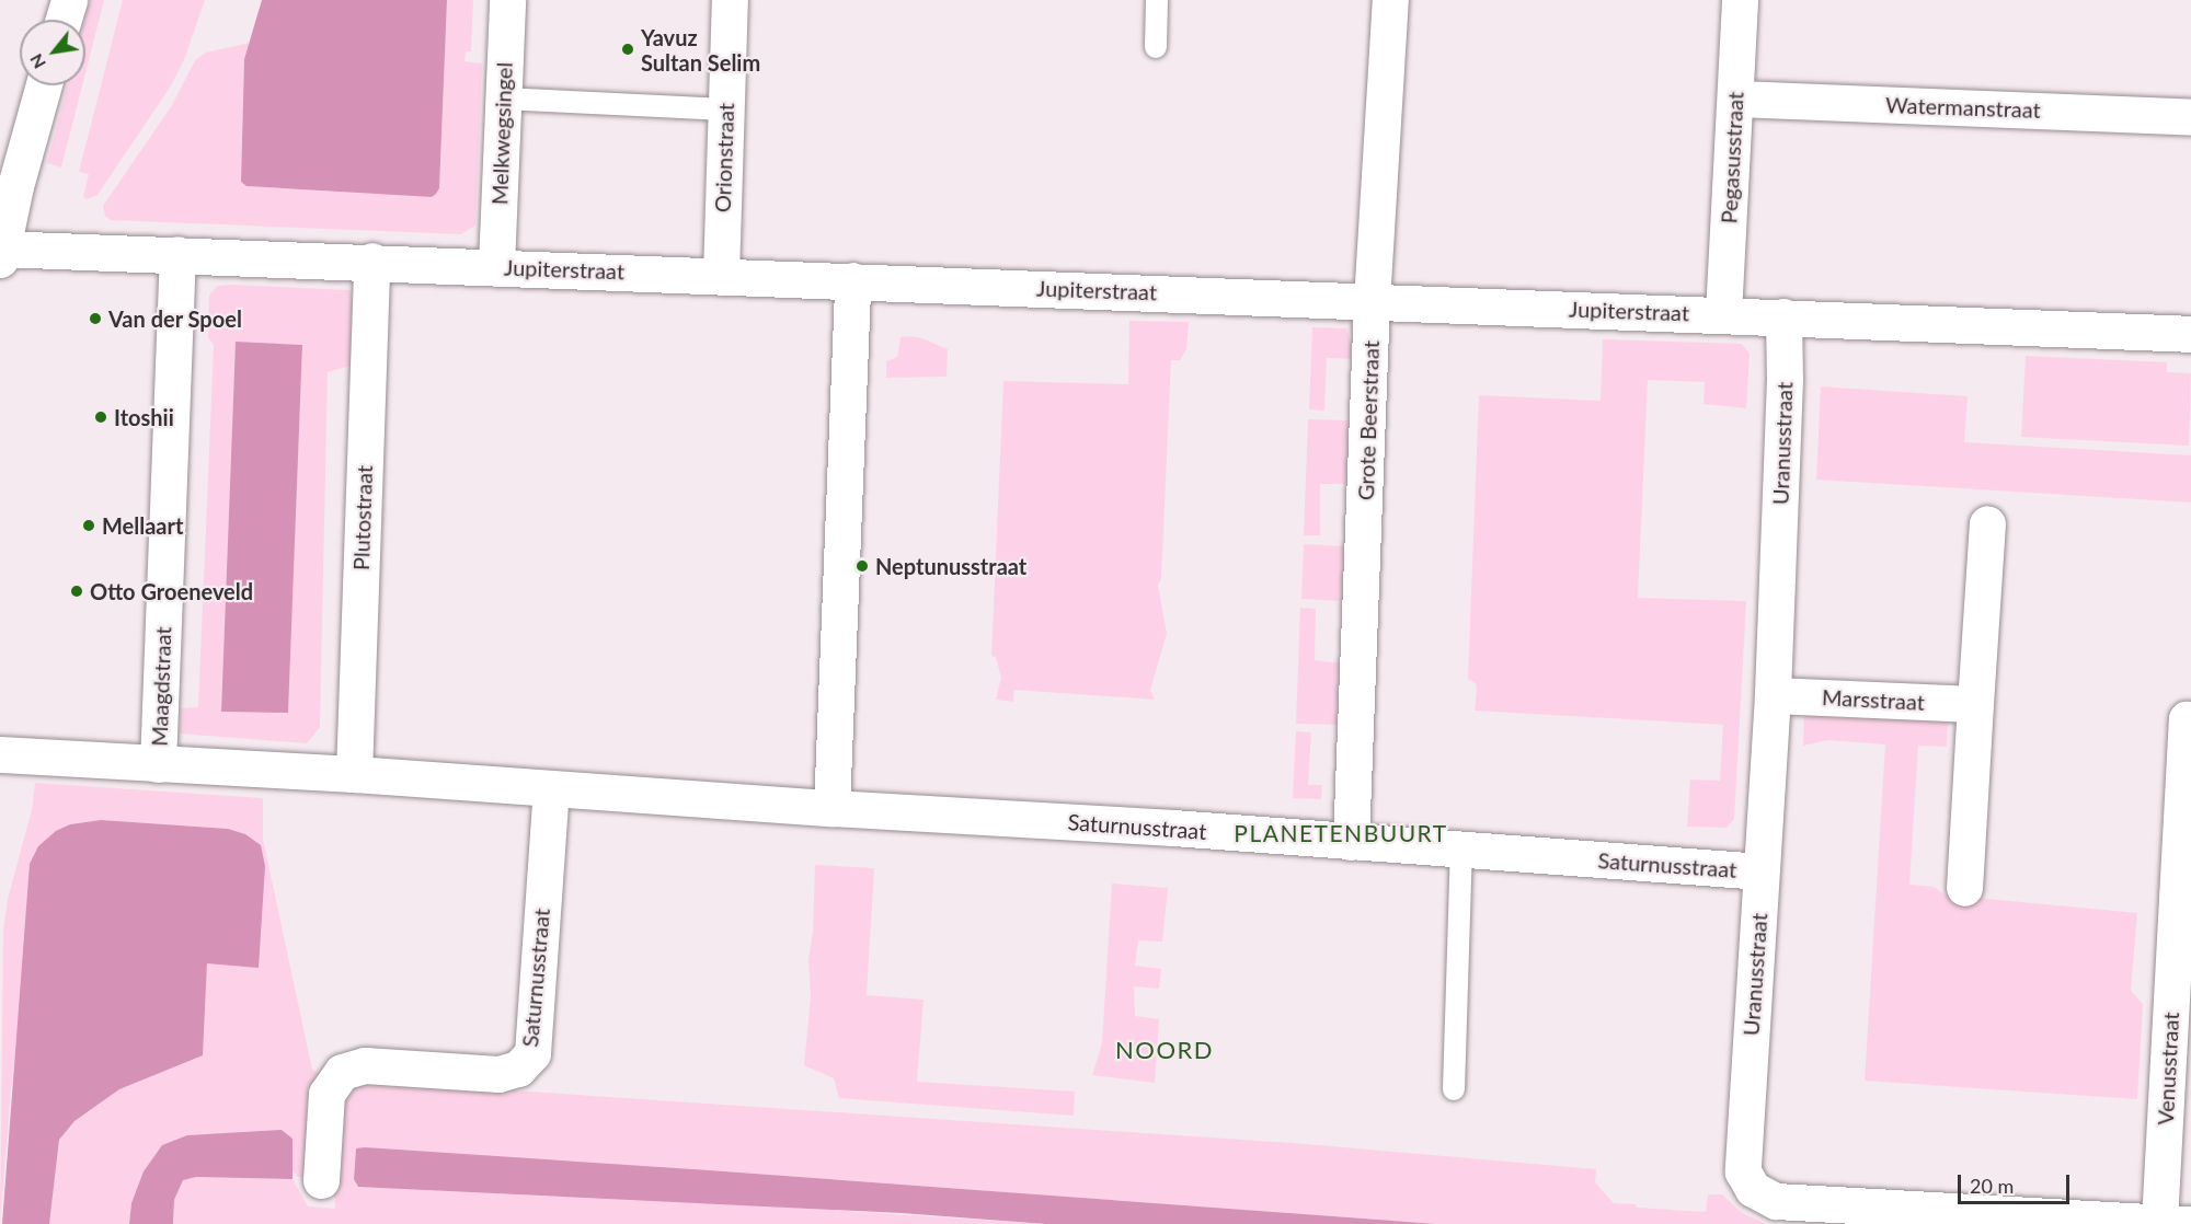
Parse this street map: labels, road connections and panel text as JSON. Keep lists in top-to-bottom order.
{
  "streets": {
    "street": [
      "Watermanstraat",
      "Melkwegsingel",
      "Orionstraat",
      "Pegasusstraat",
      "Jupiterstraat",
      "Grote Beerstraat",
      "Uranusstraat",
      "Plutostraat",
      "Maagdstraat",
      "Marsstraat",
      "Saturnusstraat",
      "Venusstraat"
    ]
  },
  "crossings": [
    ["Watermanstraat", "Pegasusstraat"],
    ["Melkwegsingel", "Jupiterstraat"],
    ["Orionstraat", "Jupiterstraat"],
    ["Pegasusstraat", "Jupiterstraat"],
    ["Jupiterstraat", "Grote Beerstraat"],
    ["Jupiterstraat", "Uranusstraat"],
    ["Jupiterstraat", "Plutostraat"],
    ["Jupiterstraat", "Maagdstraat"],
    ["Grote Beerstraat", "Saturnusstraat"],
    ["Uranusstraat", "Marsstraat"],
    ["Uranusstraat", "Saturnusstraat"],
    ["Uranusstraat", "Venusstraat"],
    ["Plutostraat", "Saturnusstraat"],
    ["Maagdstraat", "Saturnusstraat"]
  ],
  "districts": ["PLANETENBUURT", "NOORD"],
  "places": [
    "Yavuz Sultan Selim",
    "Van der Spoel",
    "Itoshii",
    "Mellaart",
    "Neptunusstraat",
    "Otto Groeneveld"
  ],
  "scale_bar": "20 m",
  "north": "bottom left"
}
